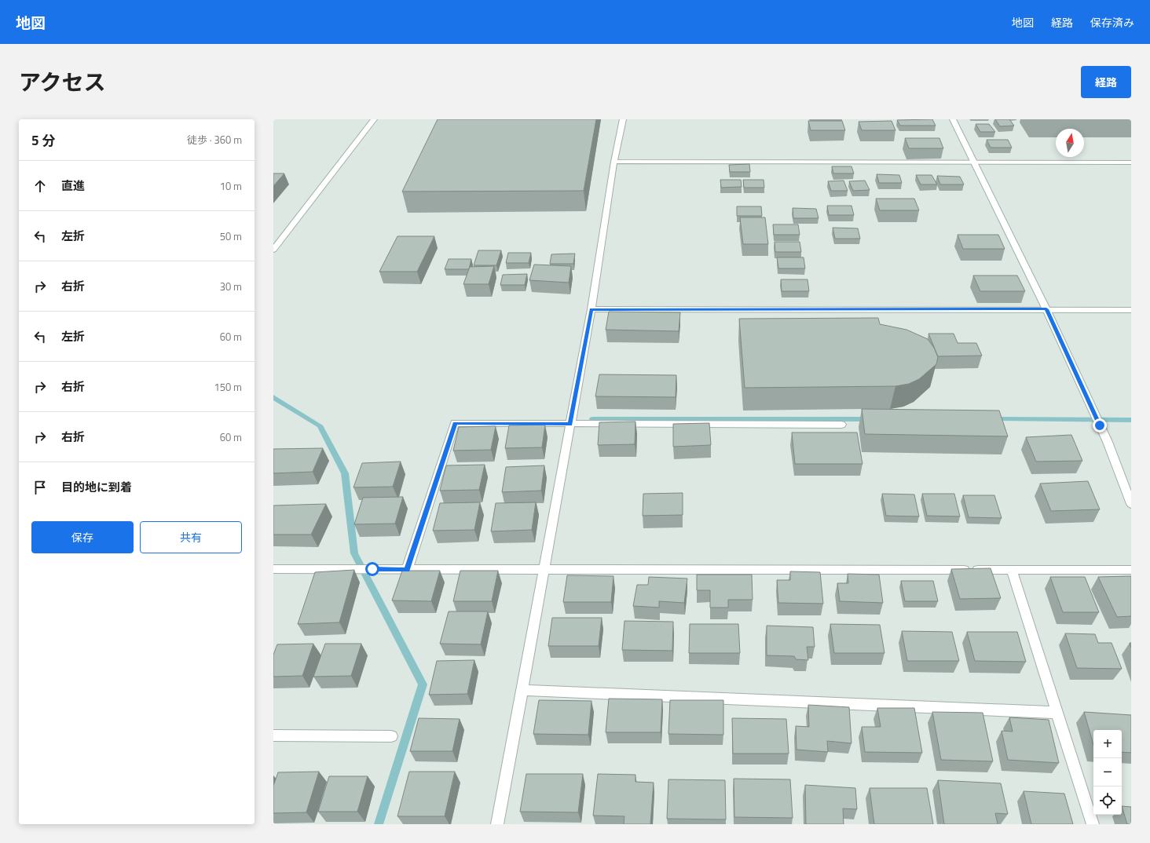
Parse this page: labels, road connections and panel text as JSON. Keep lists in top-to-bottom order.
{
  "north": "top",
  "page": {
    "header": "地図",
    "nav": ["地図", "経路", "保存済み"],
    "title": "アクセス",
    "buttons": [
      "経路",
      ["保存", "共有"]
    ],
    "heading": ["5 分", "徒歩 · 360 m"],
    "list": [
      ["直進", "10 m"],
      ["左折", "50 m"],
      ["右折", "30 m"],
      ["左折", "60 m"],
      ["右折", "150 m"],
      ["右折", "60 m"],
      "目的地に到着"
    ],
    "map_buttons": ["+", "−"]
  }
}
